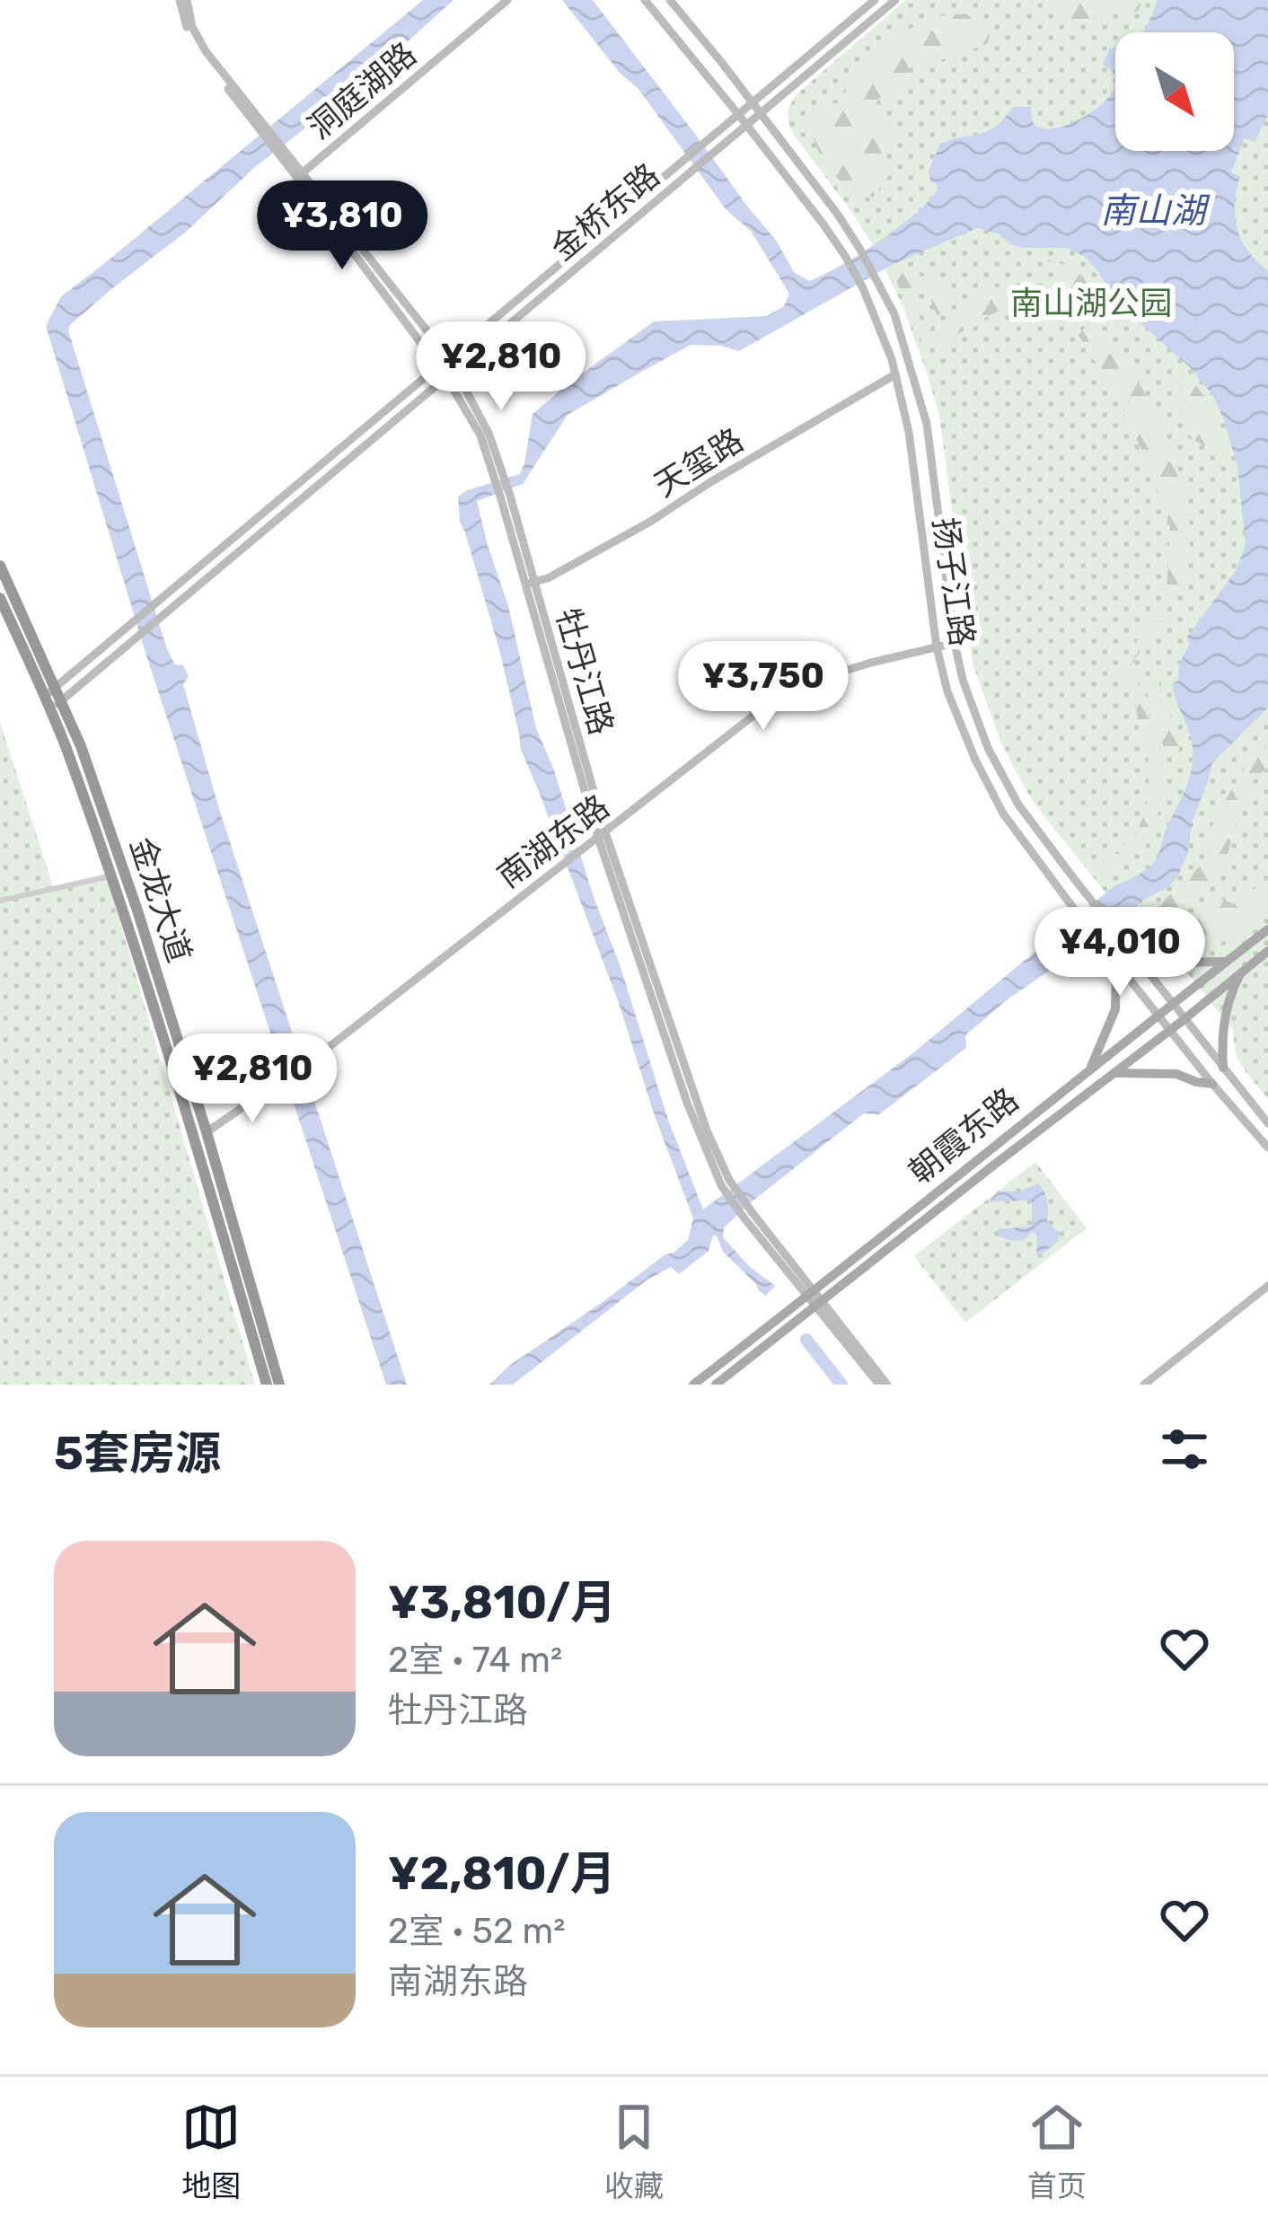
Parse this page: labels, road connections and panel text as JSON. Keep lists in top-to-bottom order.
{
  "streets": {
    "highway": ["金龙大道"],
    "main road": ["朝霞东路"],
    "street": [
      "洞庭湖路",
      "金桥东路",
      "天玺路",
      "扬子江路",
      "牡丹江路",
      "南湖东路"
    ]
  },
  "crossings": [
    ["洞庭湖路", "牡丹江路"],
    ["金桥东路", "扬子江路"],
    ["金桥东路", "牡丹江路"],
    ["金桥东路", "金龙大道"],
    ["天玺路", "扬子江路"],
    ["天玺路", "牡丹江路"],
    ["扬子江路", "南湖东路"],
    ["扬子江路", "朝霞东路"],
    ["牡丹江路", "南湖东路"],
    ["牡丹江路", "朝霞东路"],
    ["南湖东路", "金龙大道"]
  ],
  "water": ["南山湖"],
  "parks": ["南山湖公园"],
  "north": "bottom right",
  "page": {
    "price": [
      "¥3,810",
      "¥2,810",
      "¥3,750",
      "¥4,010",
      "¥2,810"
    ],
    "heading": "5套房源",
    "list": [
      {
        "name": "¥3,810/月",
        "note": "2室 · 74 m² · 牡丹江路"
      },
      {
        "name": "¥2,810/月",
        "note": "2室 · 52 m² · 南湖东路"
      }
    ],
    "tabs": ["地图", "收藏", "首页"]
  }
}
